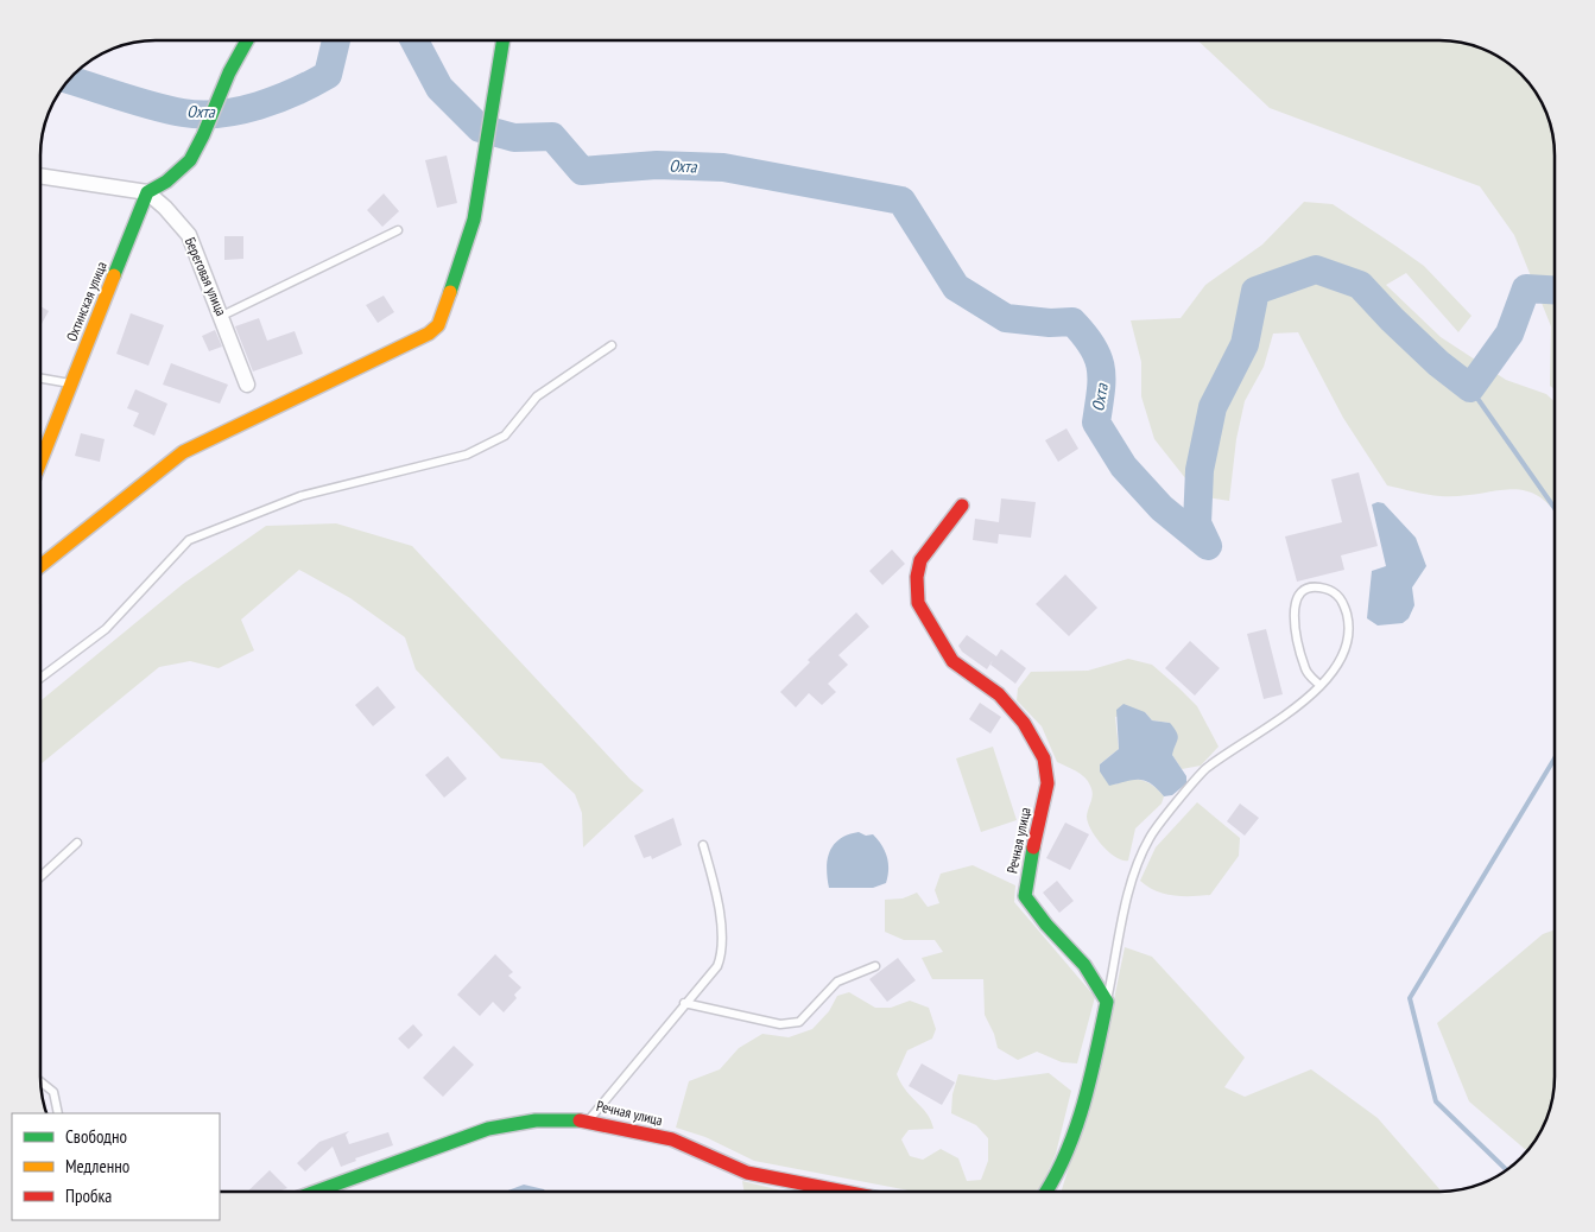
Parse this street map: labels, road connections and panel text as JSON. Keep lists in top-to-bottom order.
{
  "streets": {
    "street": ["Береговая улица", "Охтинская улица", "Речная улица"]
  },
  "crossings": [
    ["Береговая улица", "Охтинская улица"]
  ],
  "water": ["Охта"],
  "legend": ["Свободно", "Медленно", "Пробка"]
}
